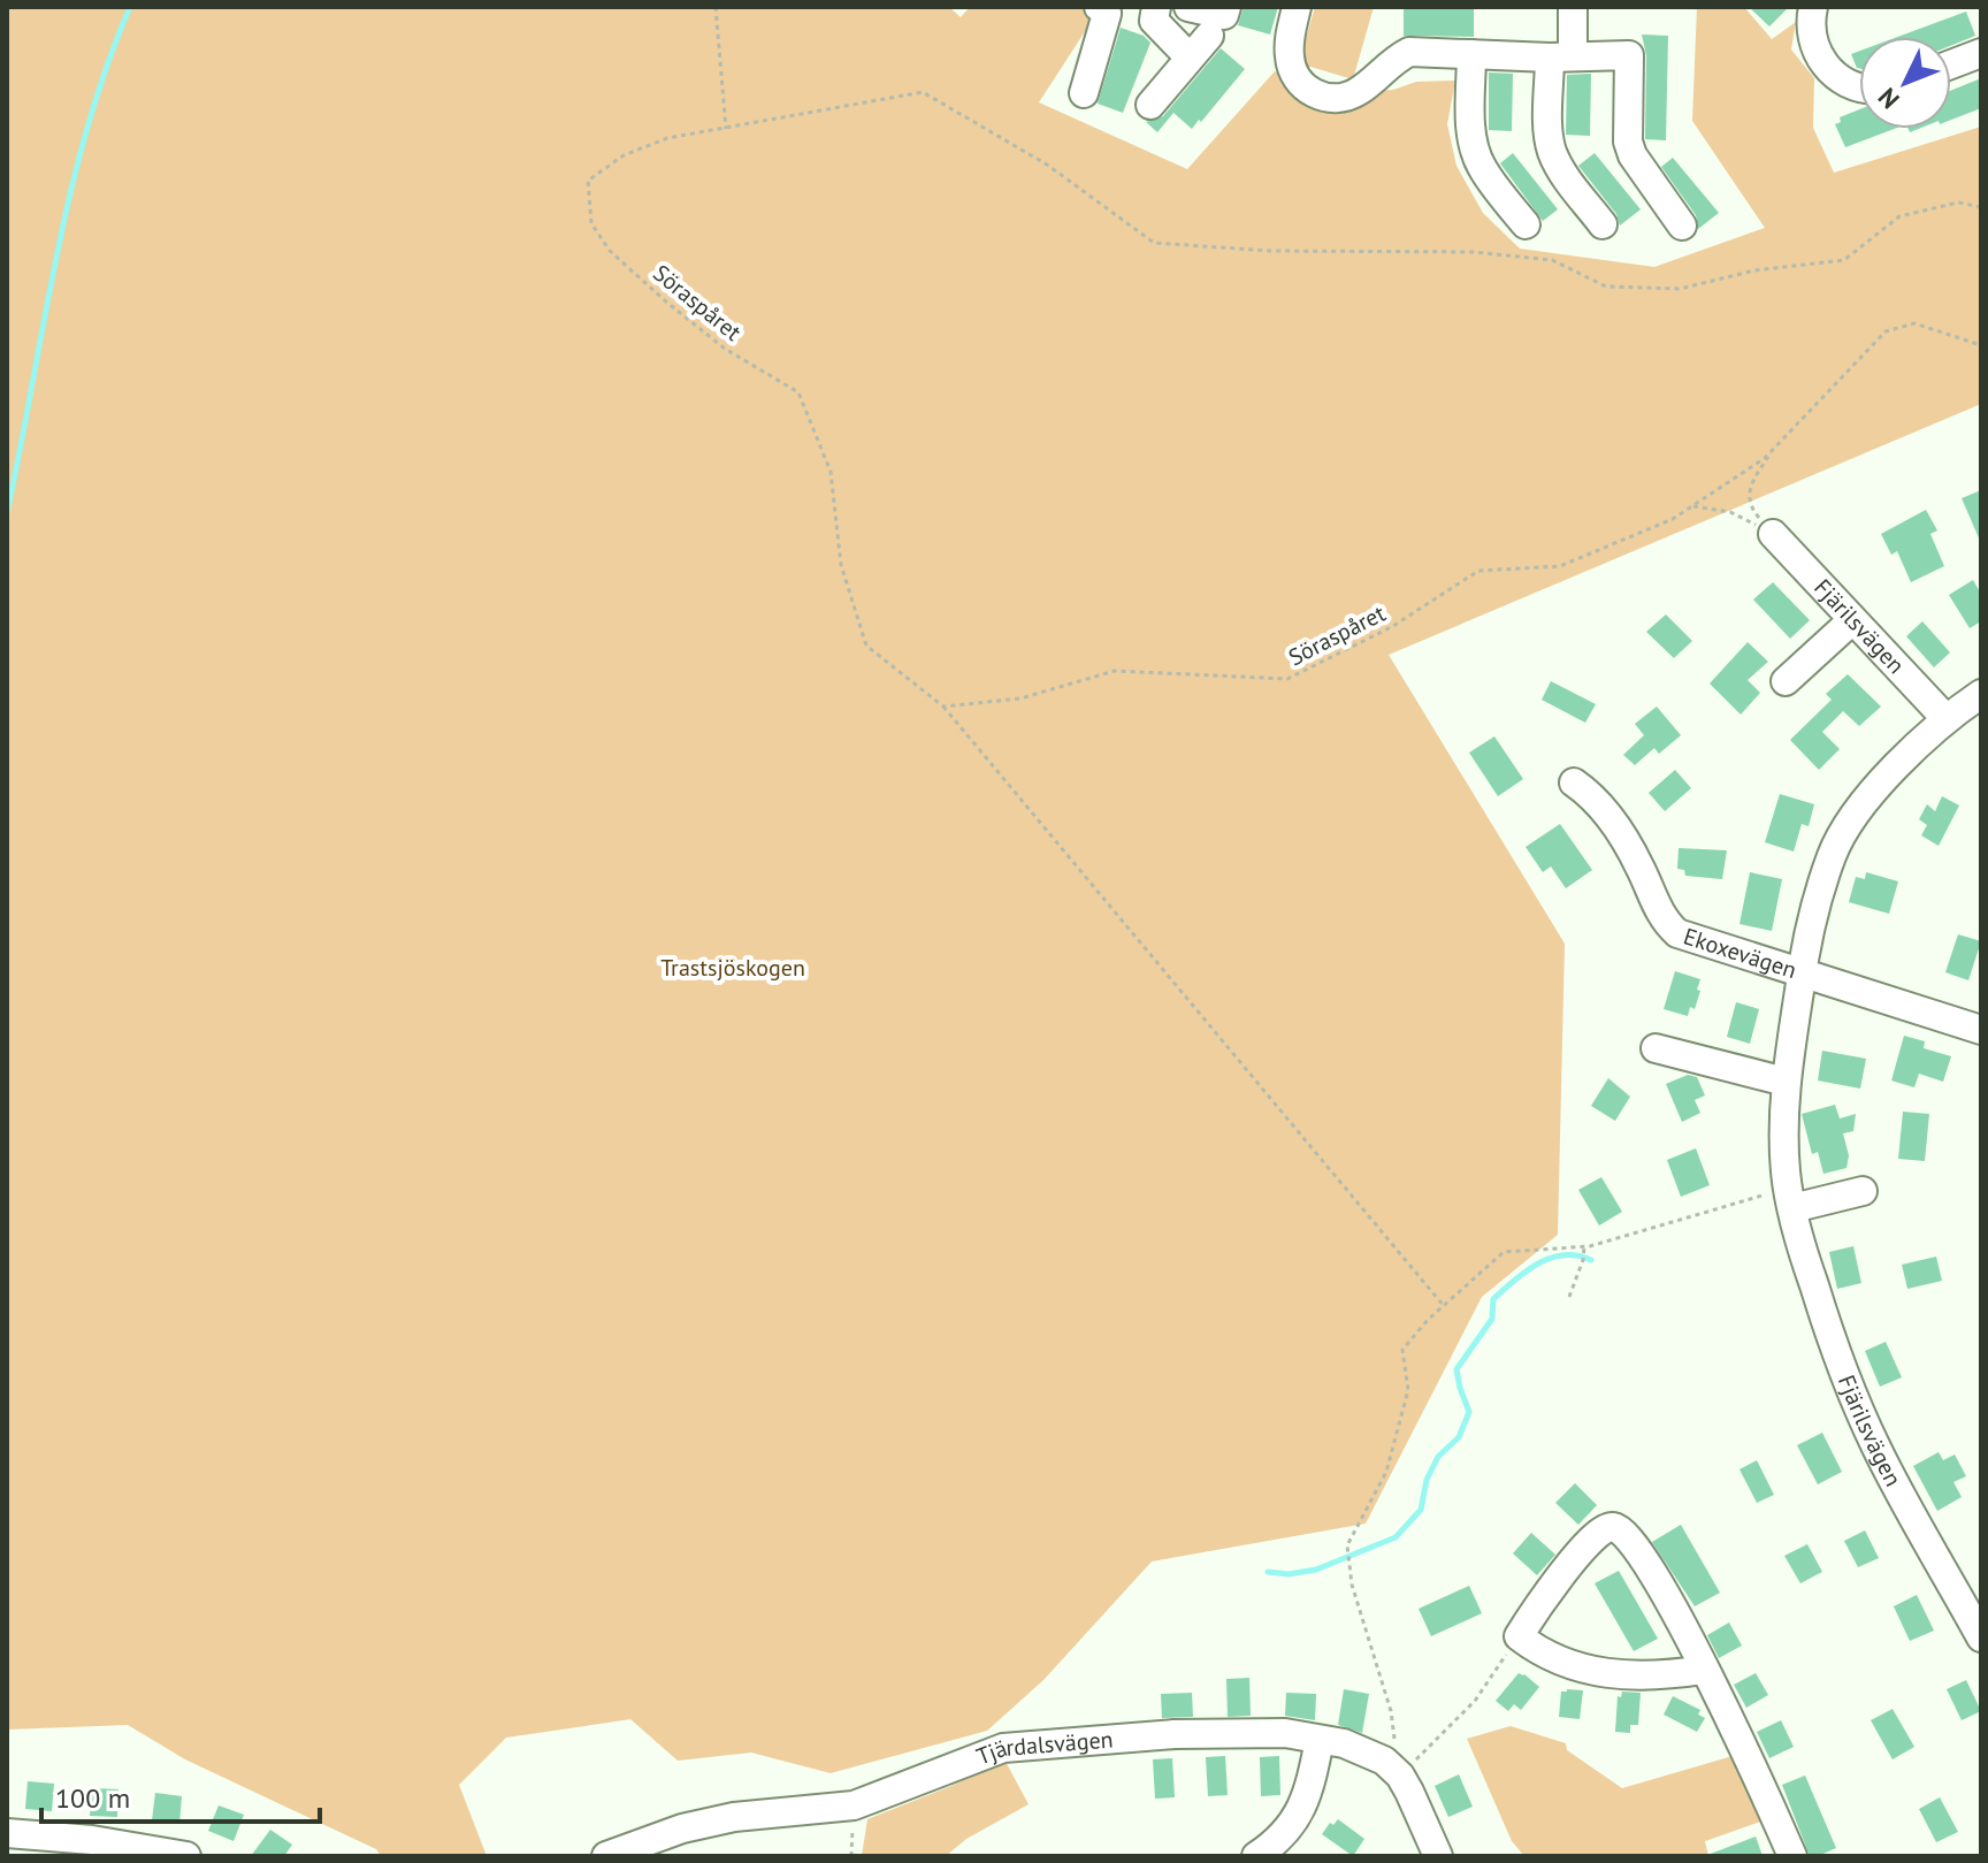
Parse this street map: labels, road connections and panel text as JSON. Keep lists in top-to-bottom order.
{
  "streets": {
    "street": ["Fjärilsvägen", "Ekoxevägen", "Tjärdalsvägen"],
    "path": ["Söraspåret"]
  },
  "crossings": [
    ["Fjärilsvägen", "Ekoxevägen"]
  ],
  "parks": ["Trastsjöskogen"],
  "scale_bar": "100 m",
  "north": "bottom left"
}
